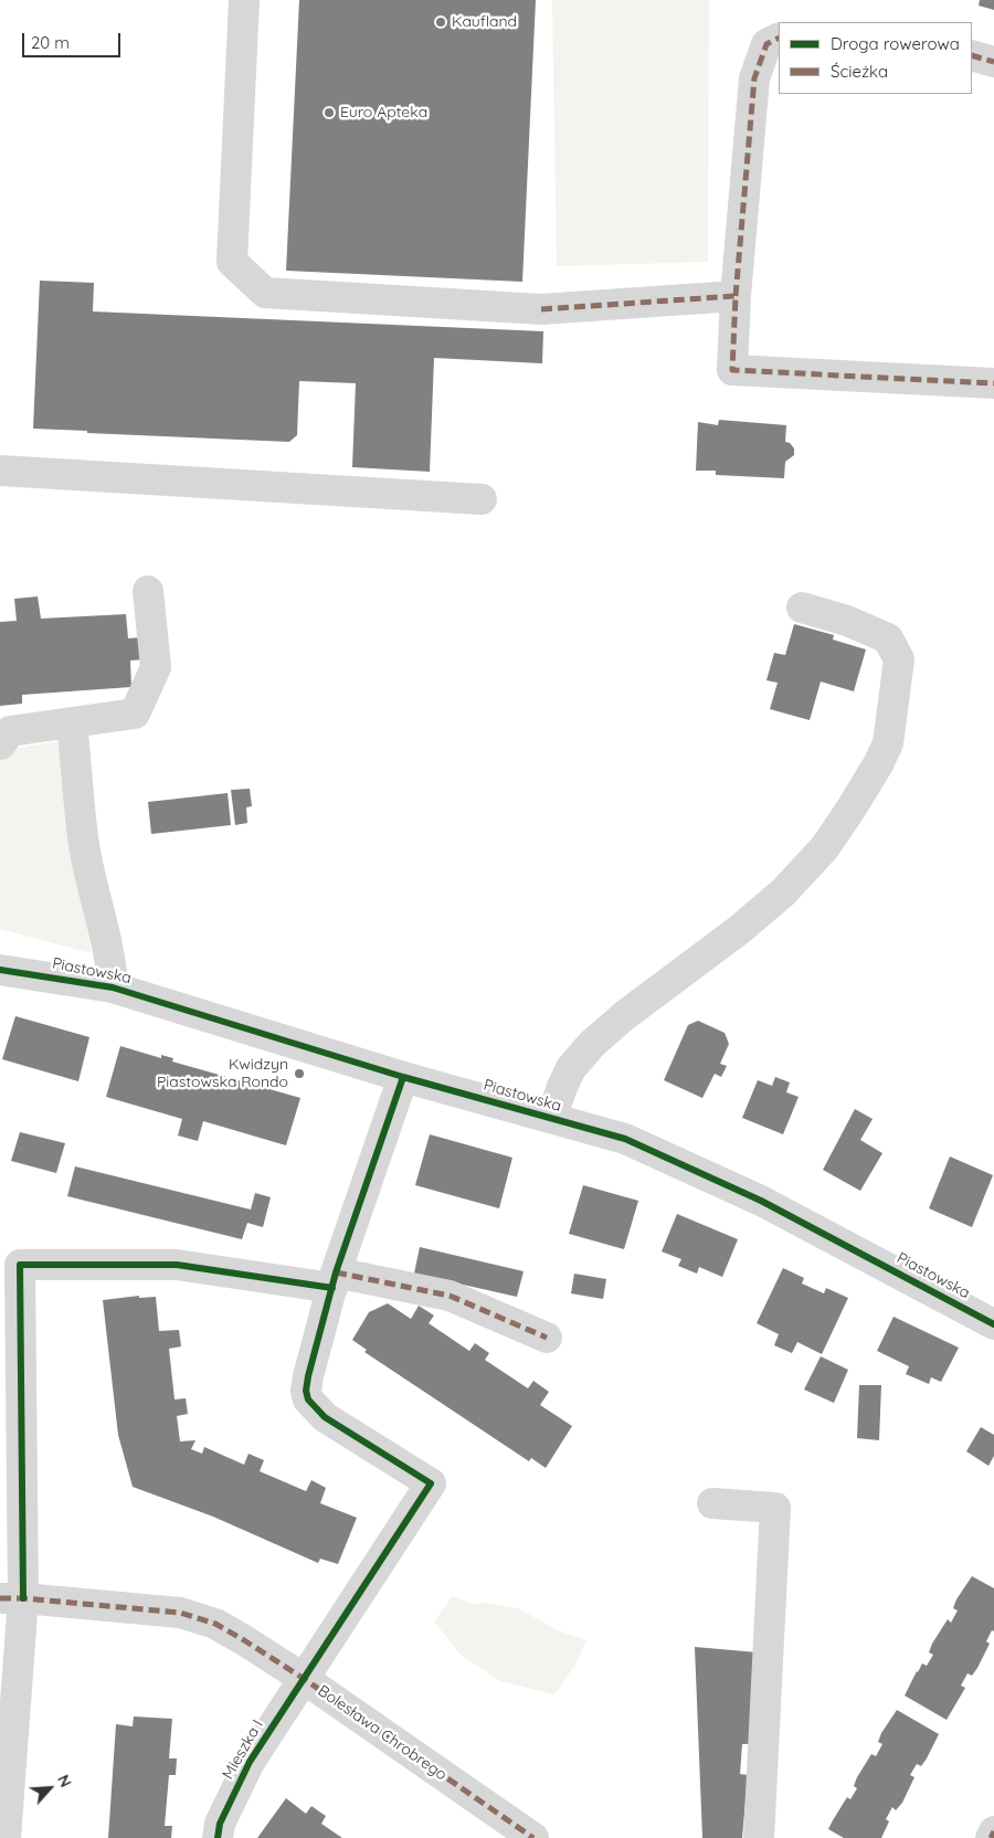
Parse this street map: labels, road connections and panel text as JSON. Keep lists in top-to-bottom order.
{
  "streets": {
    "street": ["Piastowska", "Bolesława Chrobrego", "Mieszka I"]
  },
  "crossings": [
    ["Bolesława Chrobrego", "Mieszka I"]
  ],
  "places": ["Kaufland", "Euro Apteka", "Kwidzyn Piastowska Rondo"],
  "legend": ["Droga rowerowa", "Ścieżka"],
  "scale_bar": "20 m",
  "north": "top right"
}
